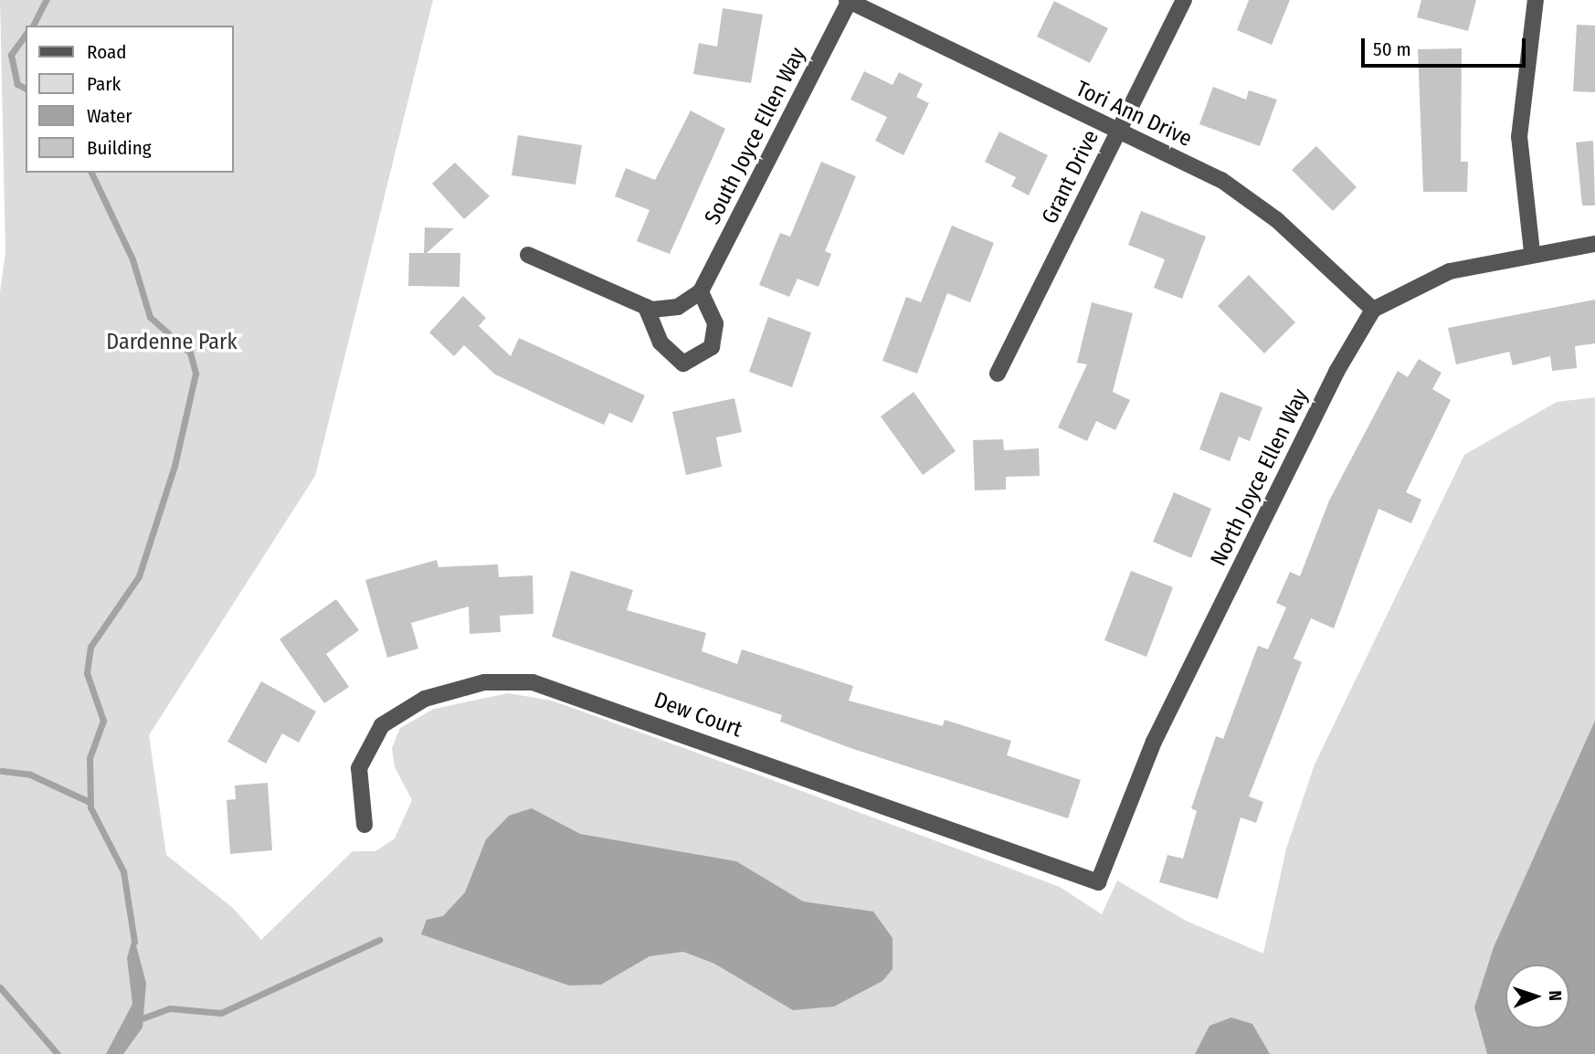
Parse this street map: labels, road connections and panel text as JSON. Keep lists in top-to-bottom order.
{
  "streets": {
    "street": [
      "Tori Ann Drive",
      "South Joyce Ellen Way",
      "Grant Drive",
      "North Joyce Ellen Way",
      "Dew Court"
    ]
  },
  "crossings": [
    ["Tori Ann Drive", "South Joyce Ellen Way"],
    ["Tori Ann Drive", "Grant Drive"],
    ["Tori Ann Drive", "North Joyce Ellen Way"],
    ["North Joyce Ellen Way", "Dew Court"]
  ],
  "parks": ["Dardenne Park"],
  "legend": [
    "Road",
    "Park",
    "Water",
    "Building"
  ],
  "scale_bar": "50 m",
  "north": "right"
}
